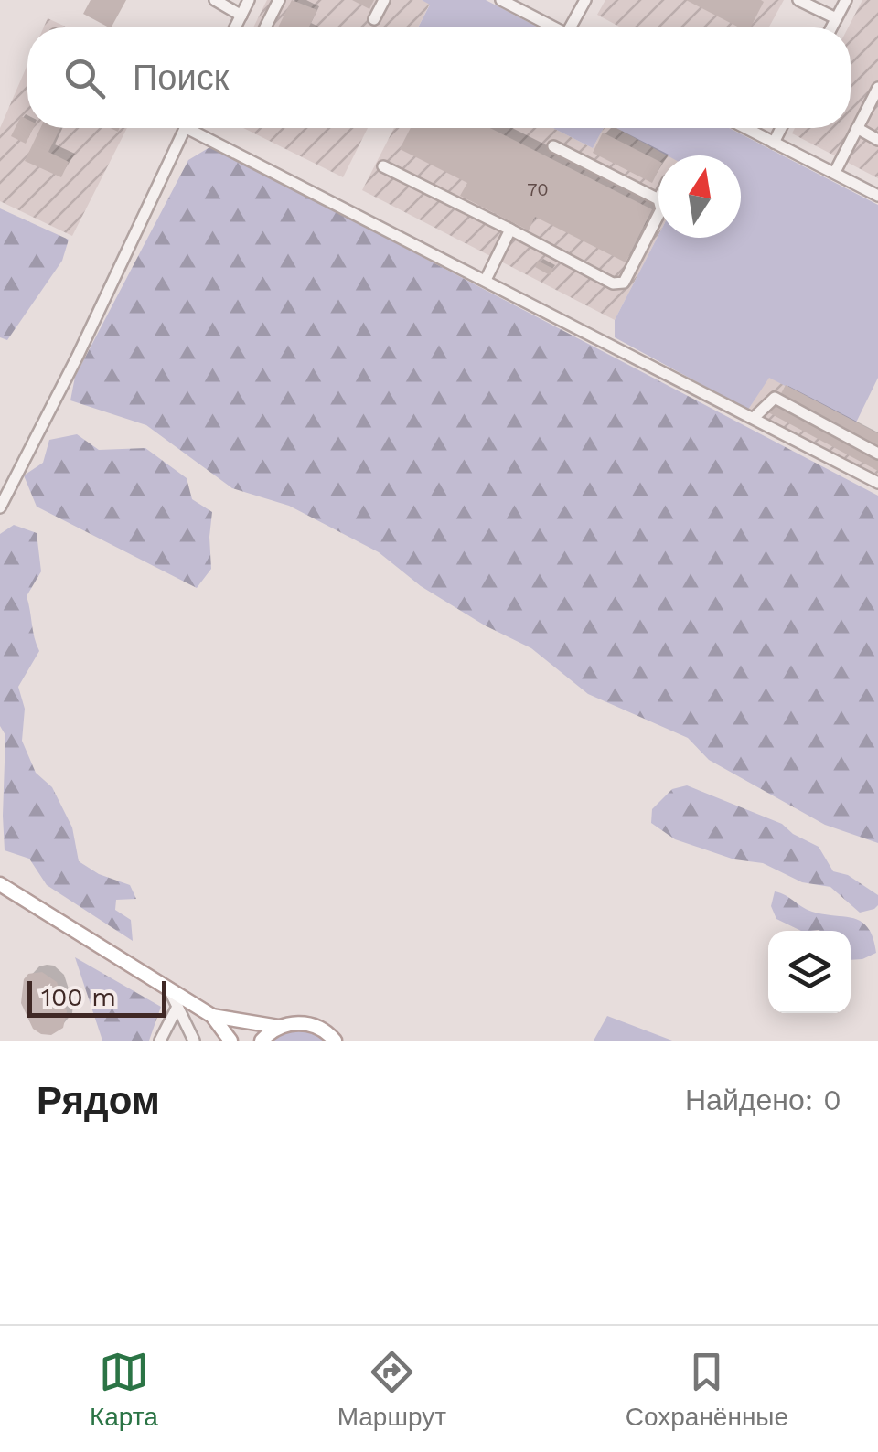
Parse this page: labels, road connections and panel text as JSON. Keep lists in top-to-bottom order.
{
  "house_numbers": ["70"],
  "scale_bar": "100 m",
  "north": "top",
  "page": {
    "search": "Поиск",
    "scale": "100 m",
    "heading": ["Рядом", "Найдено: 0"],
    "nav": ["Карта", "Маршрут", "Сохранённые"]
  }
}
